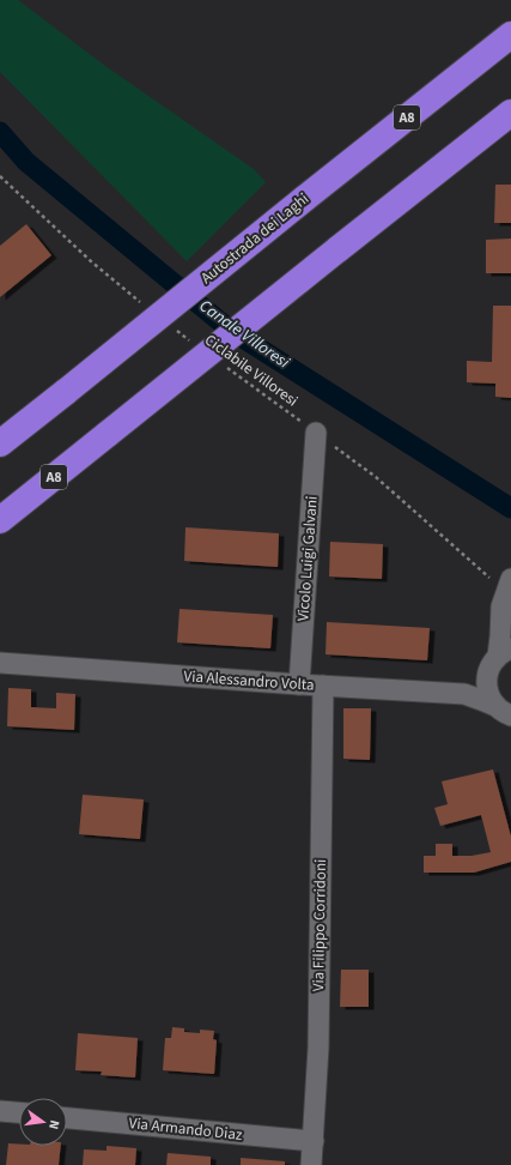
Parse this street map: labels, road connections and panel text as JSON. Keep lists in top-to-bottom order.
{
  "streets": {
    "highway": ["A8", "Autostrada dei Laghi"],
    "street": [
      "Vicolo Luigi Galvani",
      "Via Alessandro Volta",
      "Via Filippo Corridoni",
      "Via Armando Diaz"
    ],
    "path": ["Ciclabile Villoresi"]
  },
  "crossings": [
    ["Ciclabile Villoresi", "Vicolo Luigi Galvani"],
    ["Vicolo Luigi Galvani", "Via Alessandro Volta"],
    ["Via Alessandro Volta", "Via Filippo Corridoni"],
    ["Via Filippo Corridoni", "Via Armando Diaz"]
  ],
  "water": ["Canale Villoresi"],
  "north": "right"
}
